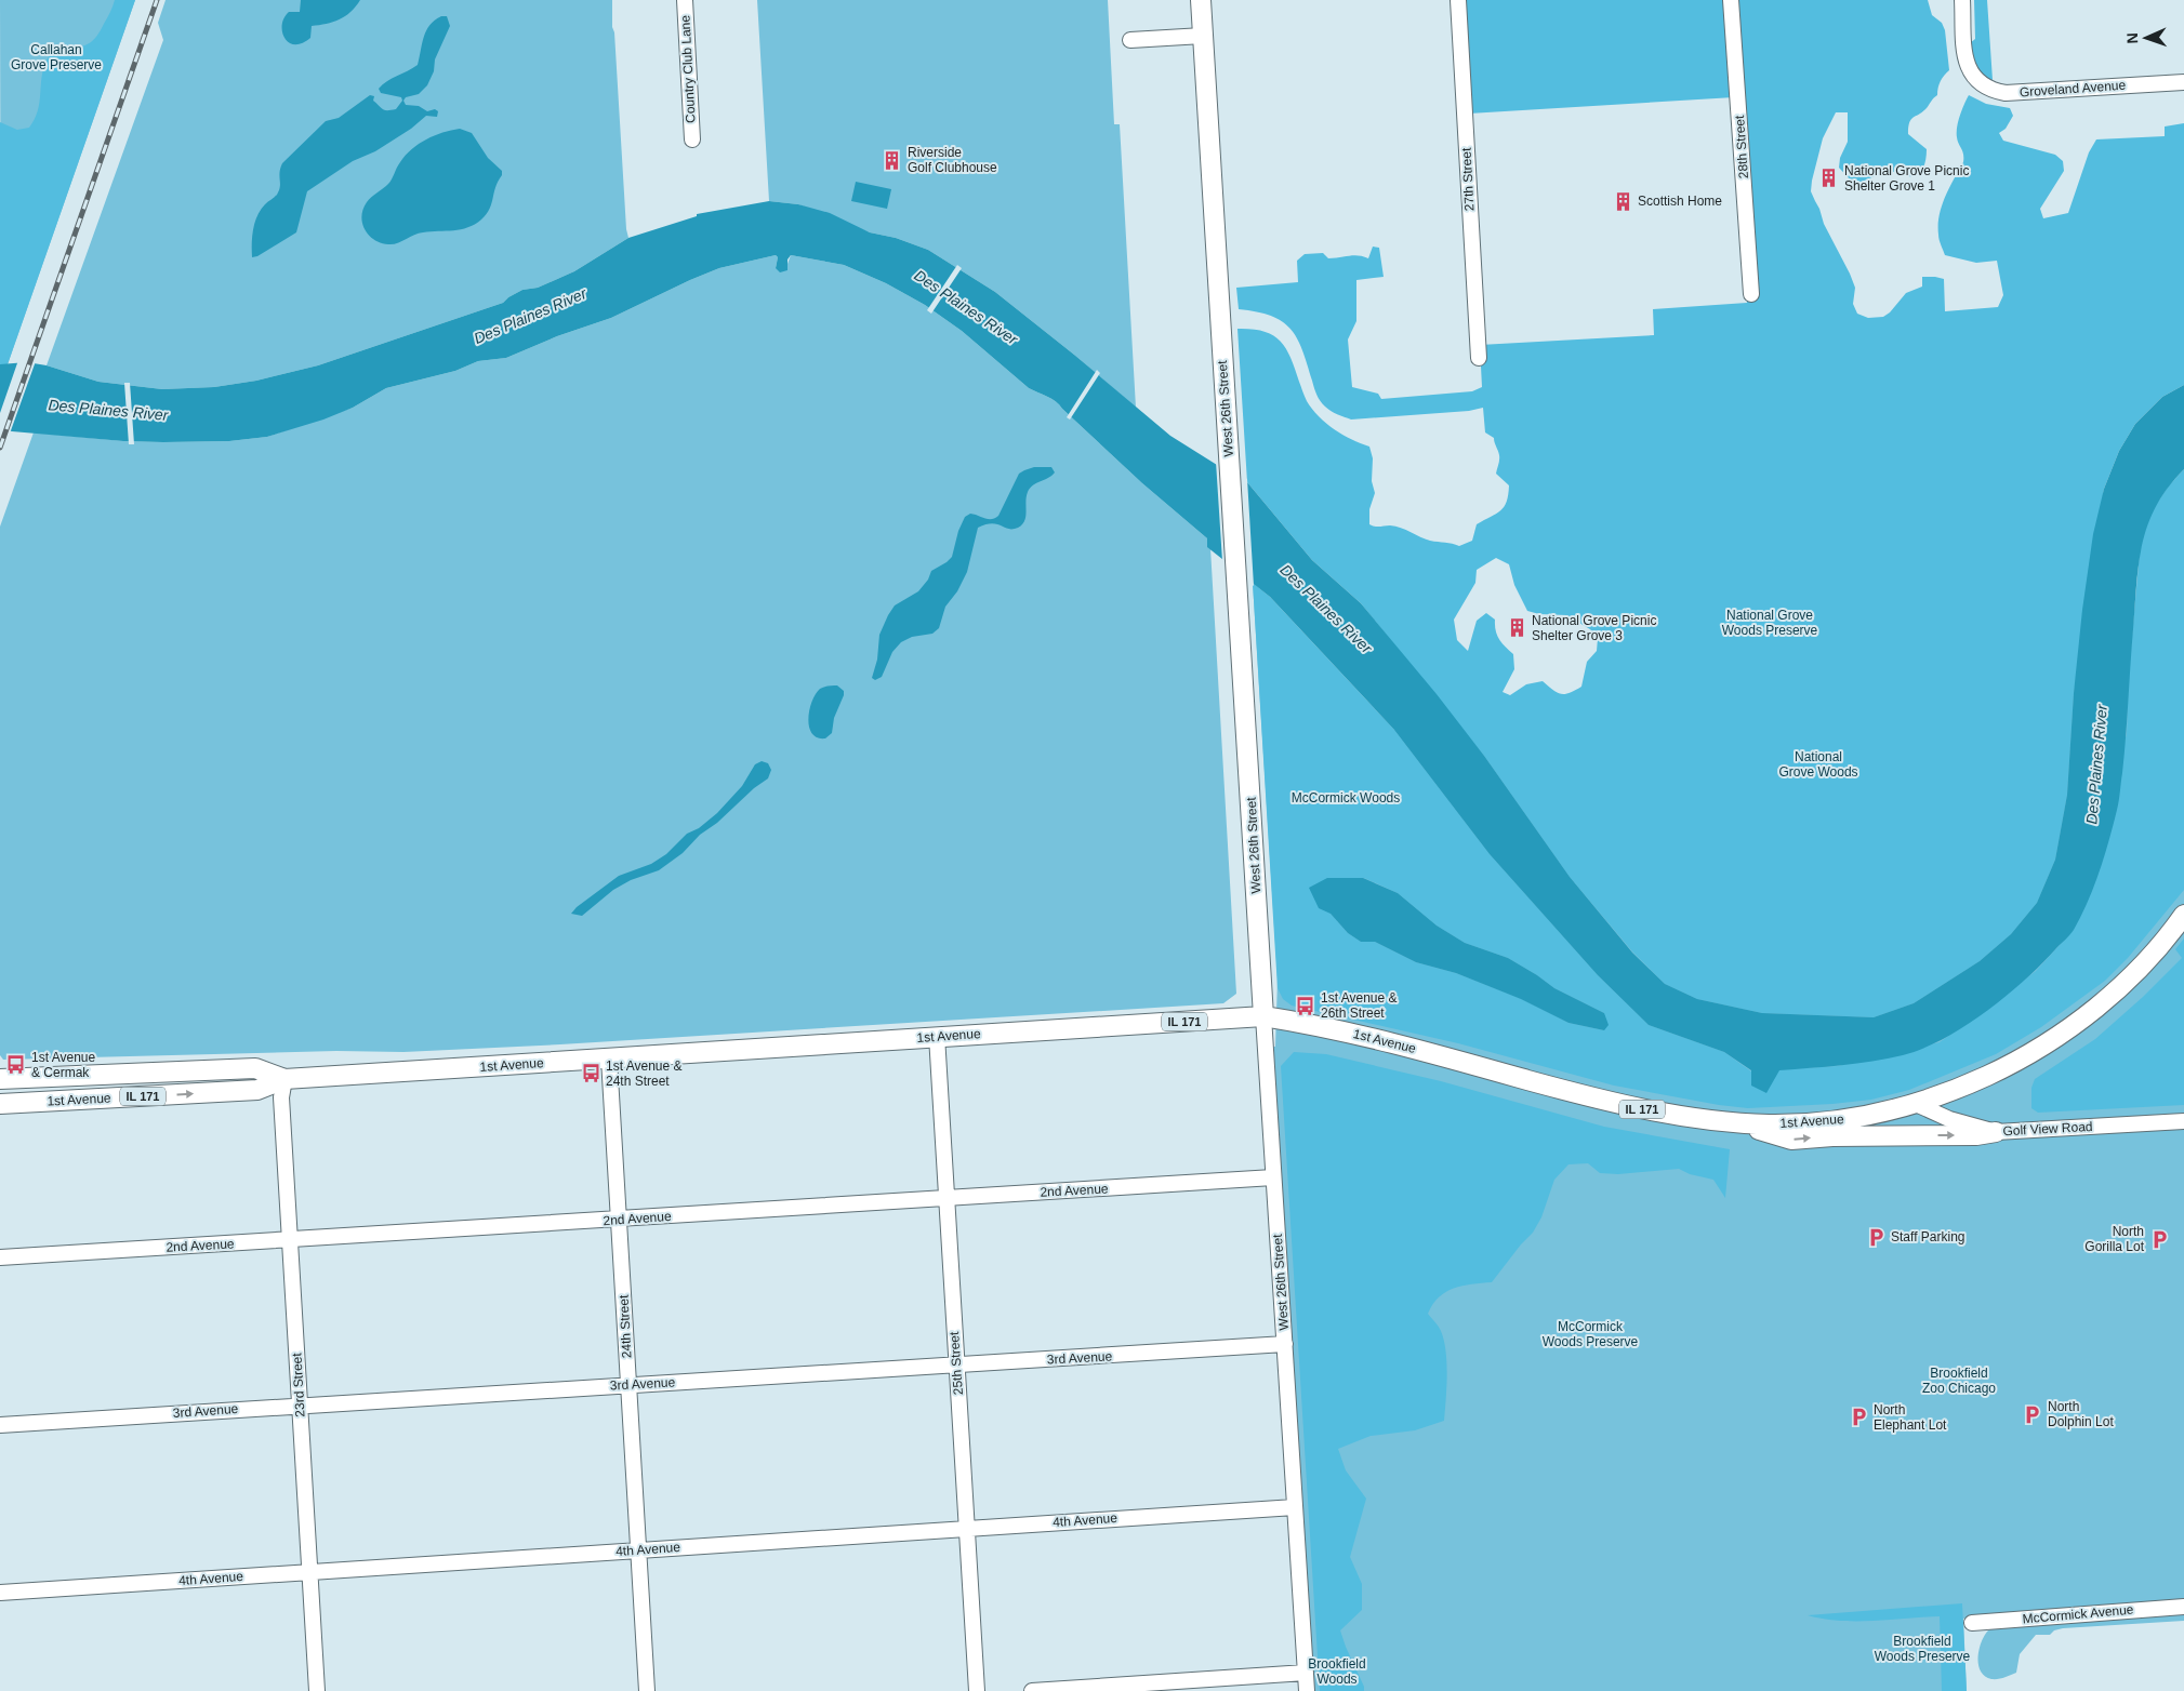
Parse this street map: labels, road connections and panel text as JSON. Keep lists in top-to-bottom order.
{
  "streets": {
    "main road": ["West 26th Street", "IL 171", "1st Avenue"],
    "street": [
      "Country Club Lane",
      "Groveland Avenue",
      "28th Street",
      "27th Street",
      "Golf View Road",
      "2nd Avenue",
      "24th Street",
      "3rd Avenue",
      "25th Street",
      "23rd Street",
      "4th Avenue",
      "McCormick Avenue"
    ]
  },
  "crossings": [
    ["West 26th Street", "1st Avenue"],
    ["West 26th Street", "2nd Avenue"],
    ["West 26th Street", "3rd Avenue"],
    ["West 26th Street", "4th Avenue"],
    ["1st Avenue", "Golf View Road"],
    ["1st Avenue", "24th Street"],
    ["1st Avenue", "25th Street"],
    ["1st Avenue", "23rd Street"],
    ["2nd Avenue", "24th Street"],
    ["2nd Avenue", "25th Street"],
    ["2nd Avenue", "23rd Street"],
    ["24th Street", "3rd Avenue"],
    ["24th Street", "4th Avenue"],
    ["3rd Avenue", "25th Street"],
    ["3rd Avenue", "23rd Street"],
    ["25th Street", "4th Avenue"],
    ["23rd Street", "4th Avenue"]
  ],
  "water": ["Des Plaines River"],
  "parks": [
    "Callahan Grove Preserve",
    "National Grove Woods Preserve",
    "National Grove Woods",
    "McCormick Woods",
    "McCormick Woods Preserve",
    "Brookfield Zoo Chicago",
    "Brookfield Woods Preserve",
    "Brookfield Woods"
  ],
  "places": {
    "building": [
      "Riverside Golf Clubhouse",
      "National Grove Picnic Shelter Grove 1",
      "Scottish Home",
      "National Grove Picnic Shelter Grove 3"
    ],
    "bus stop": ["1st Avenue & 26th Street", "1st Avenue & Cermak", "1st Avenue & 24th Street"],
    "parking": [
      "Staff Parking",
      "North Gorilla Lot",
      "North Dolphin Lot",
      "North Elephant Lot"
    ]
  },
  "north": "left"
}
